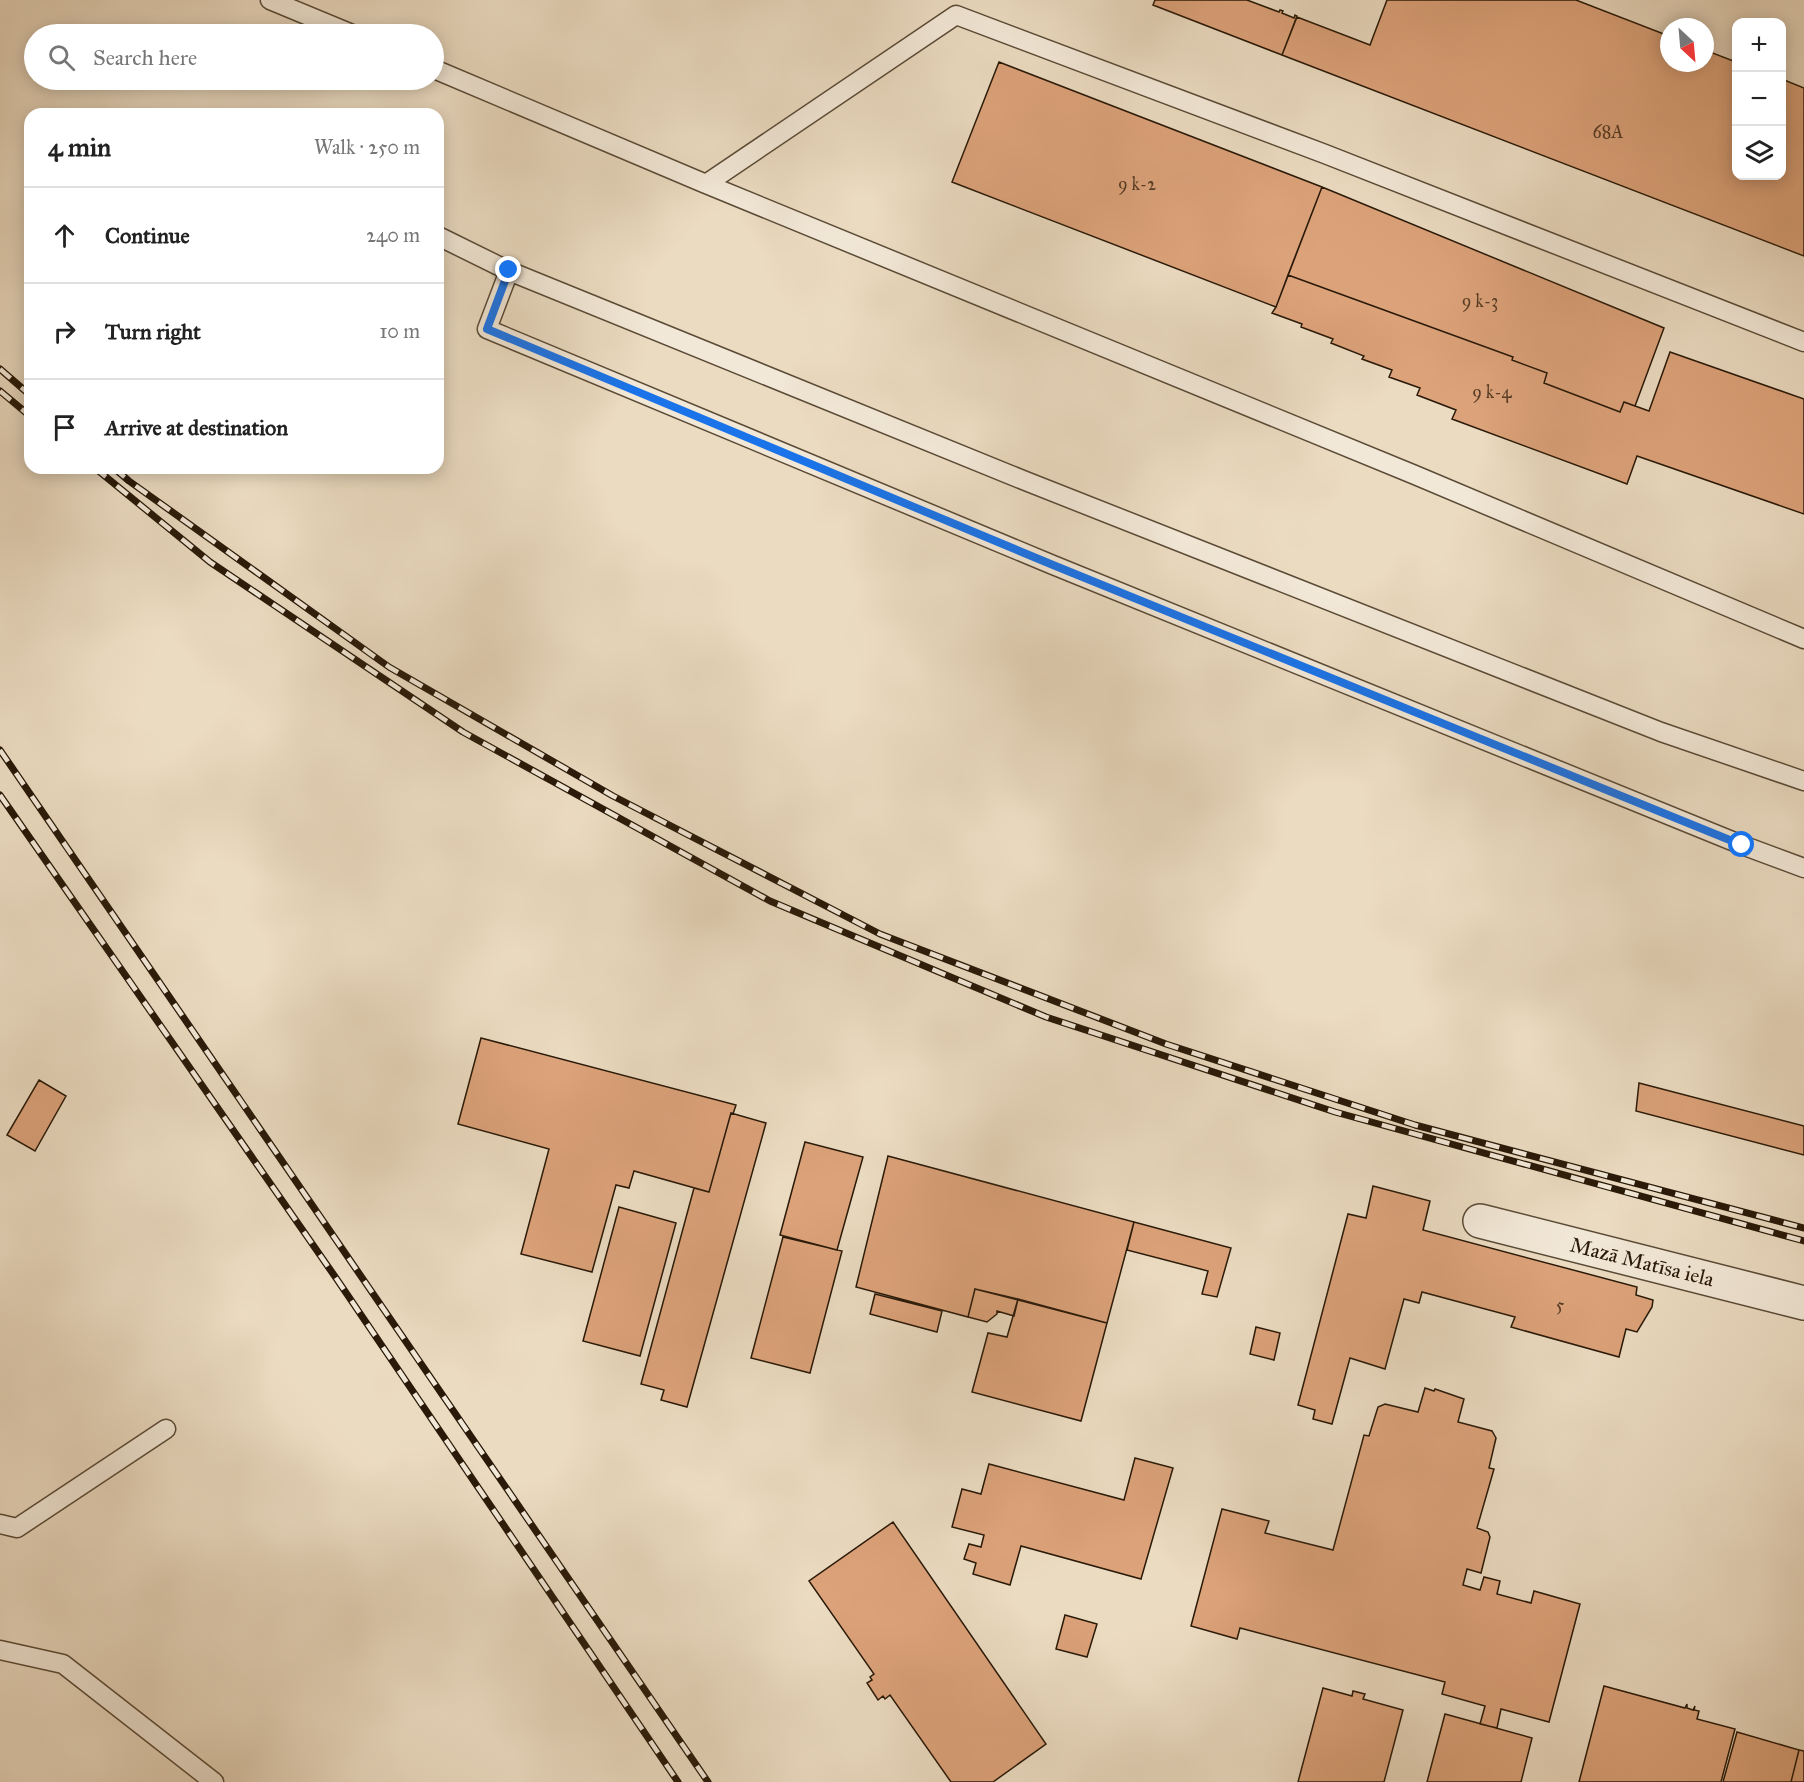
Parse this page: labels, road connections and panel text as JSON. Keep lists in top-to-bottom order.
{
  "streets": {
    "street": ["Mazā Matīsa iela"]
  },
  "house_numbers": [
    "68A",
    "9 k-2",
    "9 k-3",
    "9 k-4",
    "5"
  ],
  "north": "bottom right",
  "page": {
    "map_buttons": ["+", "−"],
    "search": "Search here",
    "heading": ["4 min", "Walk · 250 m"],
    "list": [
      ["Continue", "240 m"],
      ["Turn right", "10 m"],
      "Arrive at destination"
    ]
  }
}
